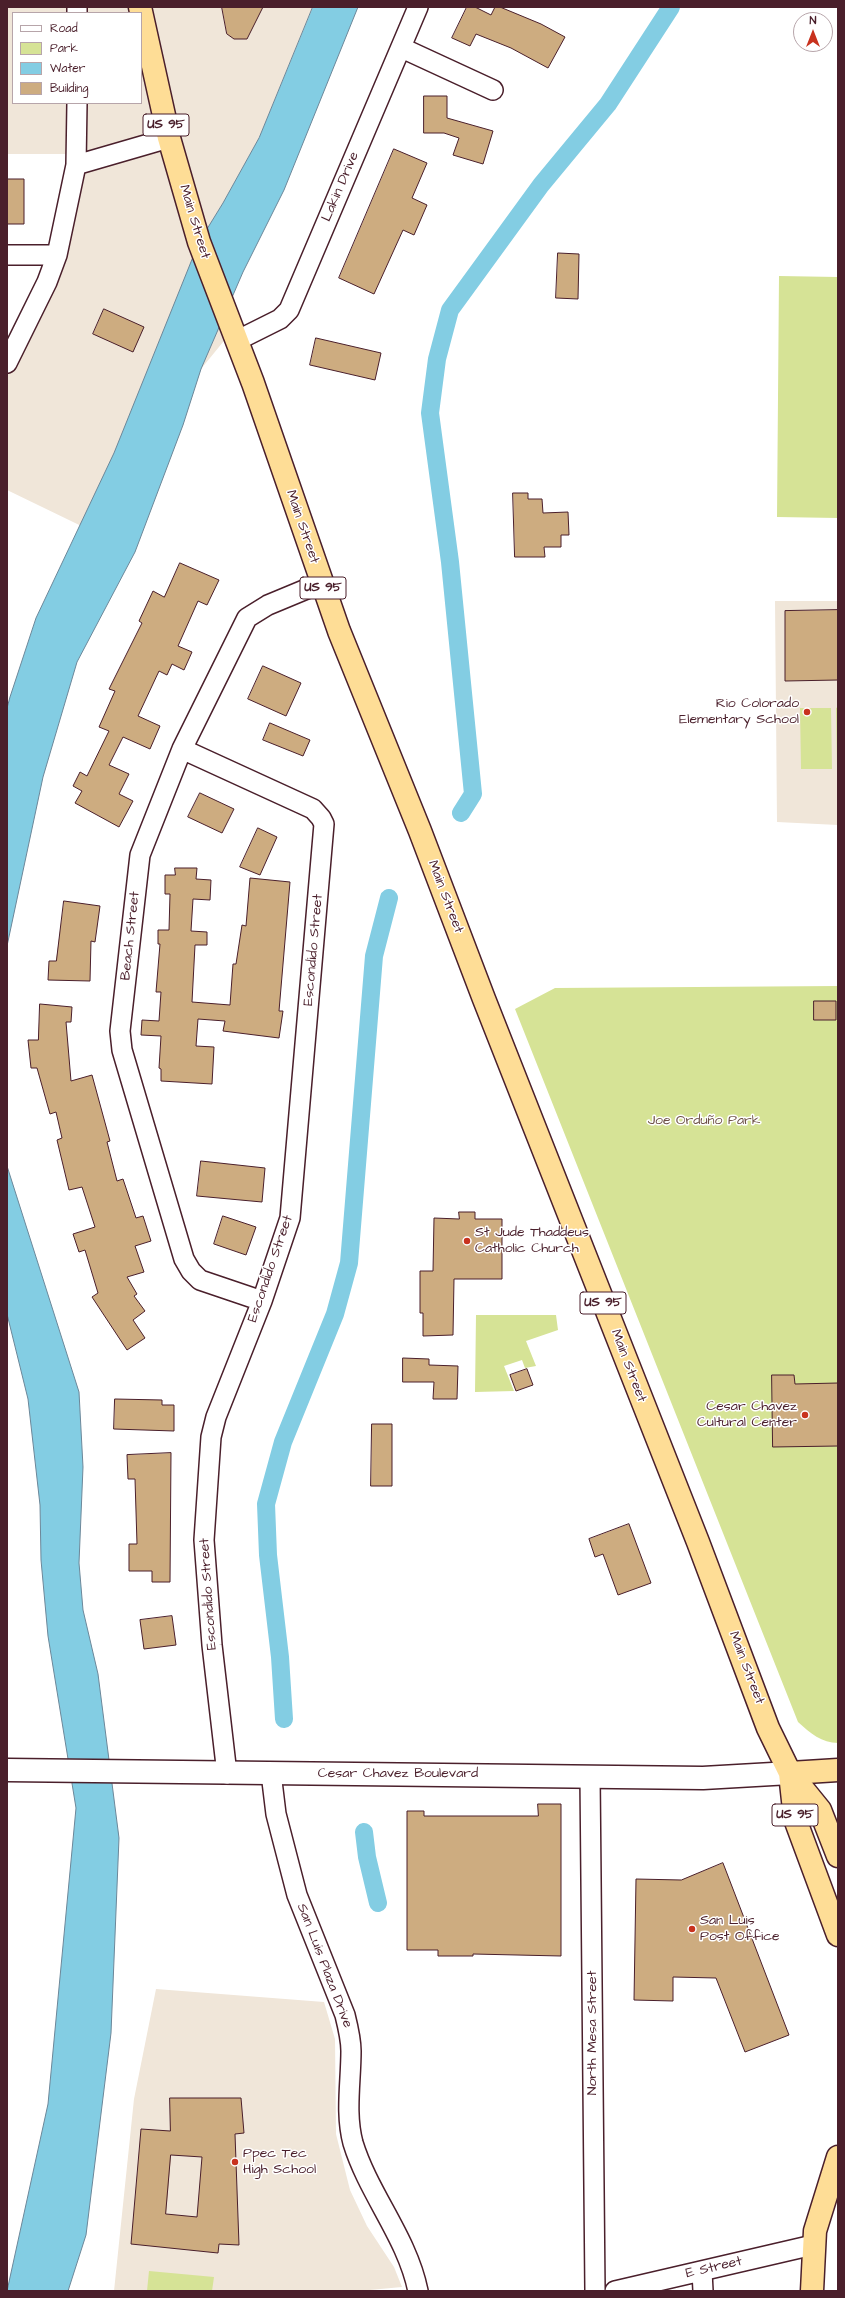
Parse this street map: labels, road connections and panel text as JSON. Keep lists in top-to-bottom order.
{
  "streets": {
    "highway": ["US 95", "Main Street"],
    "street": [
      "Lakin Drive",
      "Beach Street",
      "Escondido Street",
      "Cesar Chavez Boulevard",
      "San Luis Plaza Drive",
      "North Mesa Street",
      "E Street"
    ]
  },
  "crossings": [
    ["Lakin Drive", "Main Street"],
    ["Main Street", "Beach Street"],
    ["Main Street", "Cesar Chavez Boulevard"],
    ["Beach Street", "Escondido Street"],
    ["Escondido Street", "Cesar Chavez Boulevard"],
    ["Cesar Chavez Boulevard", "San Luis Plaza Drive"],
    ["Cesar Chavez Boulevard", "North Mesa Street"]
  ],
  "parks": ["Joe Orduño Park"],
  "places": [
    "Rio Colorado Elementary School",
    "St Jude Thaddeus Catholic Church",
    "Cesar Chavez Cultural Center",
    "San Luis Post Office",
    "Ppec Tec High School"
  ],
  "legend": [
    "Road",
    "Park",
    "Water",
    "Building"
  ],
  "north": "top"
}
